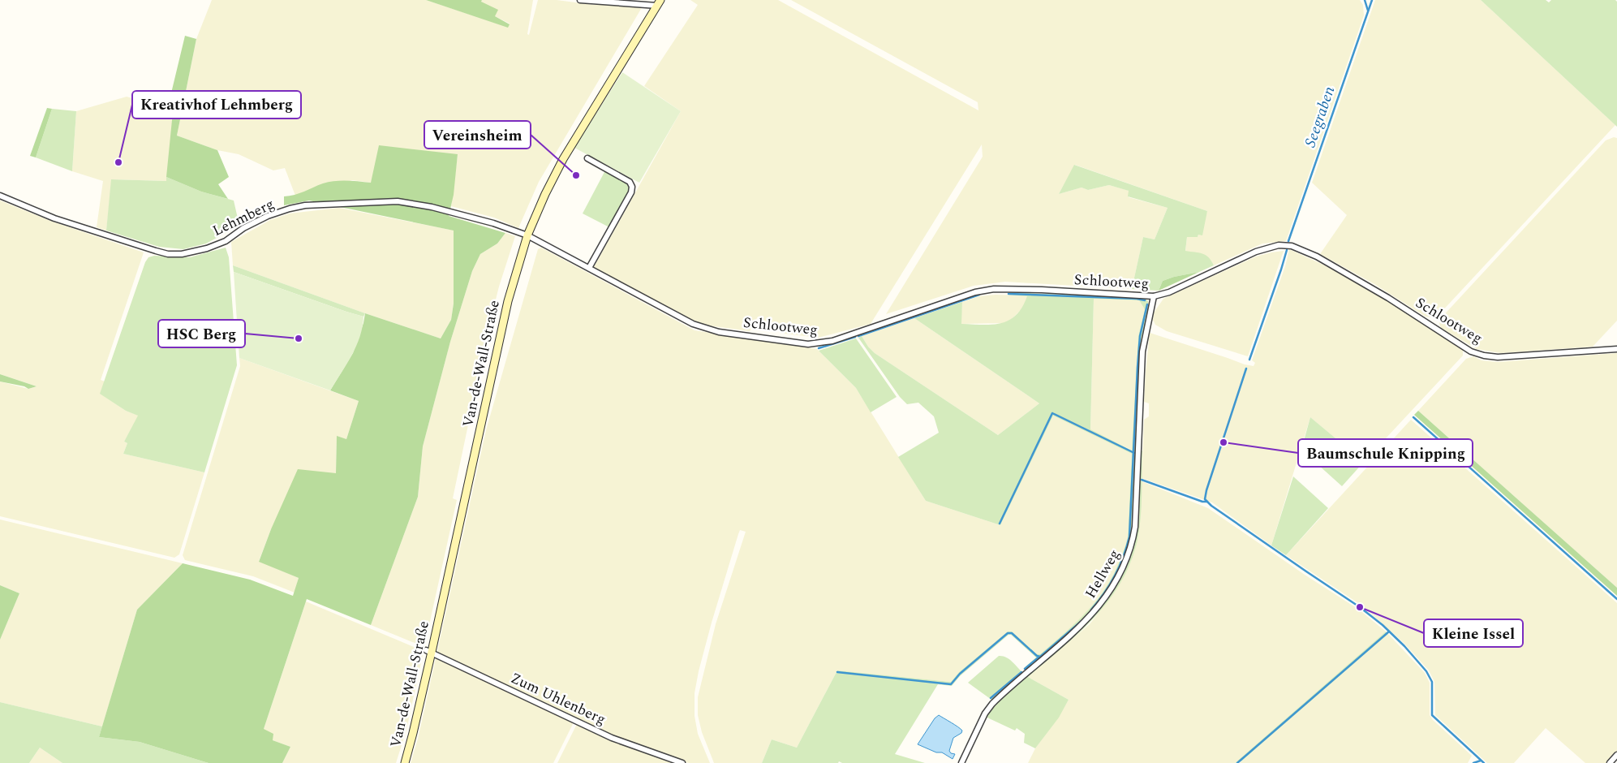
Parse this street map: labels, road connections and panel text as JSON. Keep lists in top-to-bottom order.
{
  "streets": {
    "main road": ["Van-de-Wall-Straße"],
    "street": [
      "Lehmberg",
      "Schlootweg",
      "Hellweg",
      "Zum Uhlenberg"
    ]
  },
  "crossings": [
    ["Lehmberg", "Schlootweg"],
    ["Lehmberg", "Van-de-Wall-Straße"],
    ["Schlootweg", "Van-de-Wall-Straße"],
    ["Schlootweg", "Hellweg"],
    ["Van-de-Wall-Straße", "Zum Uhlenberg"]
  ],
  "water": ["Seegraben"],
  "places": [
    "Kreativhof Lehmberg",
    "Vereinsheim",
    "HSC Berg",
    "Baumschule Knipping",
    "Kleine Issel"
  ]
}
